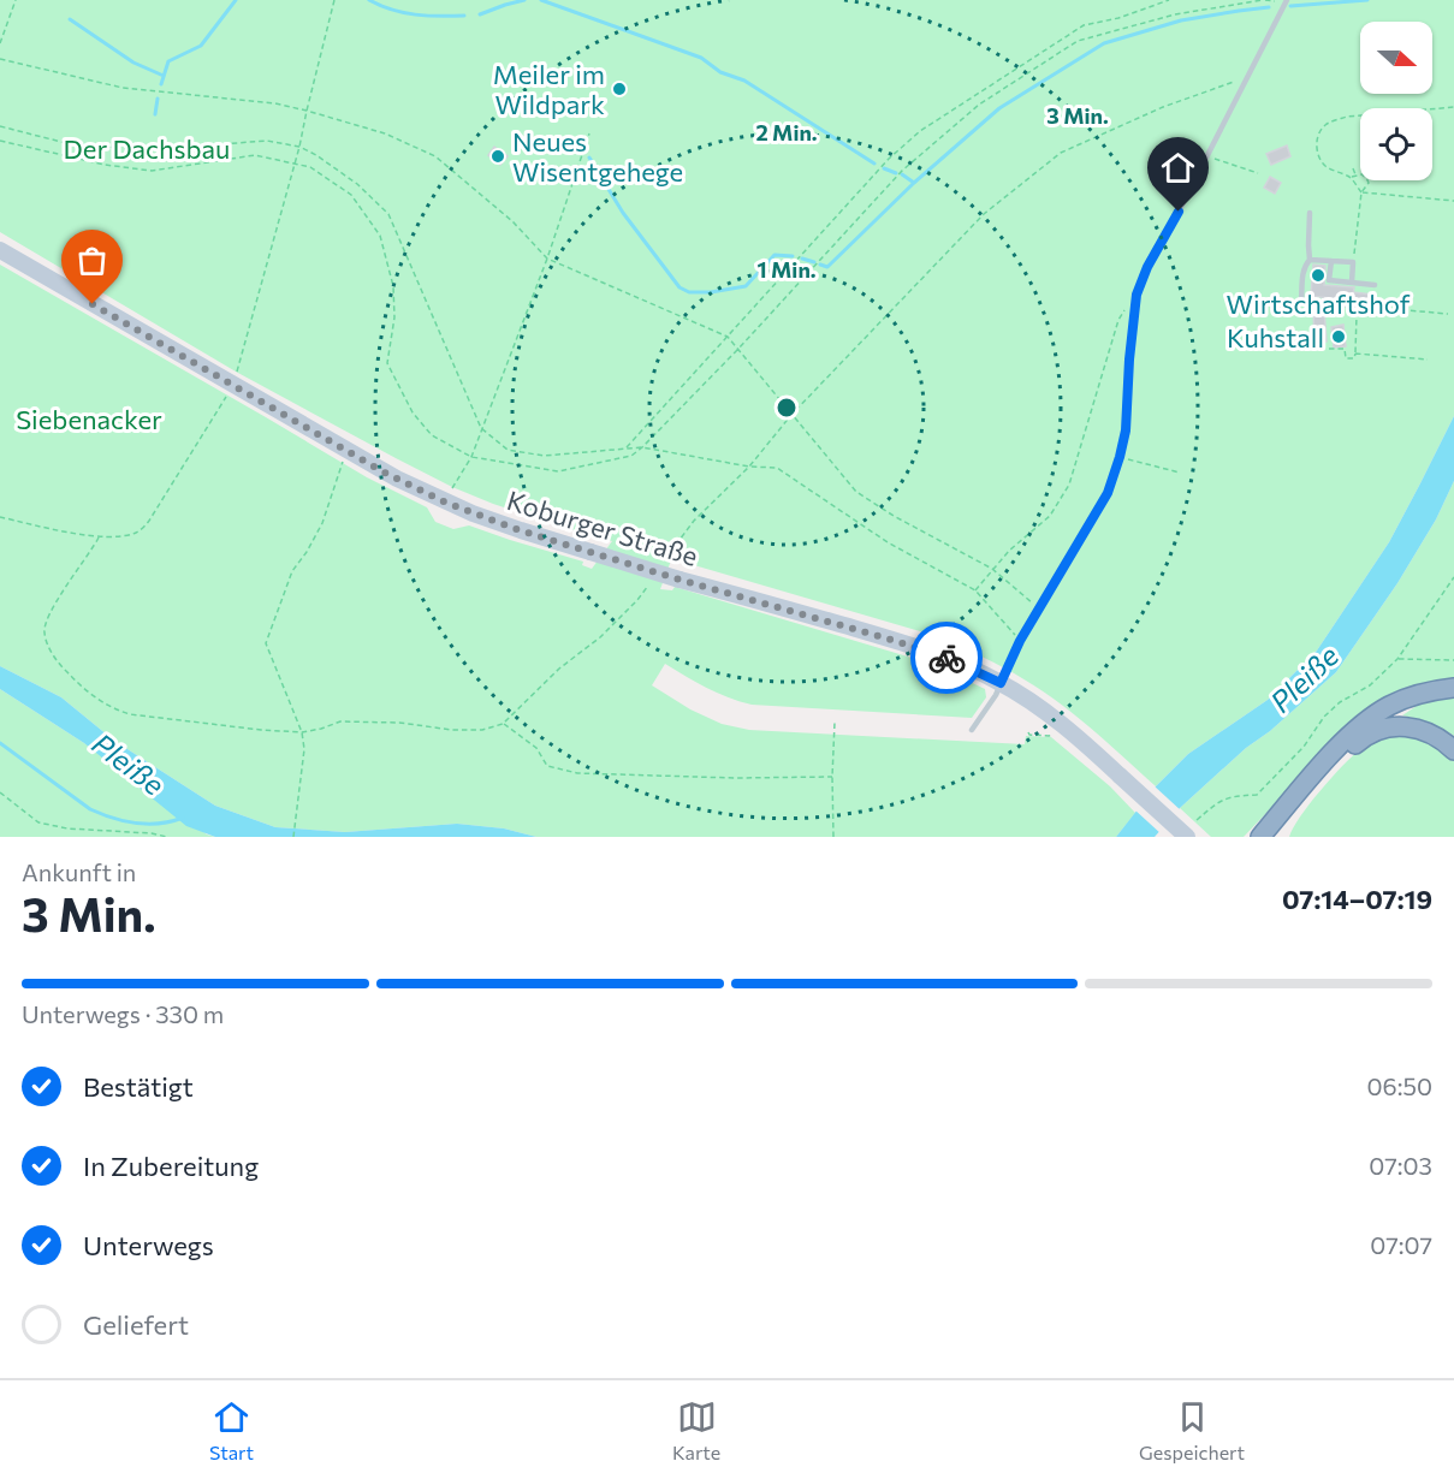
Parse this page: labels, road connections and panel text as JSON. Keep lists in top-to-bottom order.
{
  "streets": {
    "main road": ["Koburger Straße"]
  },
  "water": ["Pleiße"],
  "parks": ["Der Dachsbau", "Siebenacker"],
  "places": [
    "Meiler im Wildpark",
    "Neues Wisentgehege",
    "Wirtschaftshof",
    "Kuhstall"
  ],
  "north": "right",
  "page": {
    "heading": ["3 Min.", "Ankunft in", "07:14–07:19"],
    "bar": "Unterwegs · 330 m",
    "list": [
      ["Bestätigt", "06:50"],
      ["In Zubereitung", "07:03"],
      ["Unterwegs", "07:07"],
      "Geliefert"
    ],
    "tabs": ["Start", "Karte", "Gespeichert"]
  },
  "rings": ["3 Min.", "2 Min.", "1 Min."]
}
